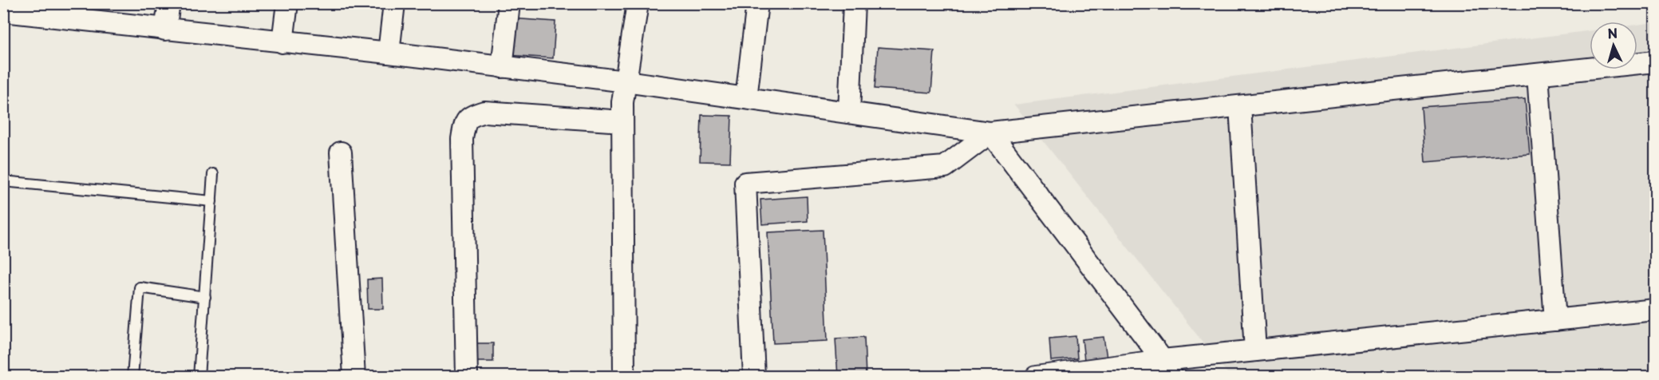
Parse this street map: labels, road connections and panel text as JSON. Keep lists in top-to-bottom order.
{
  "north": "top"
}
